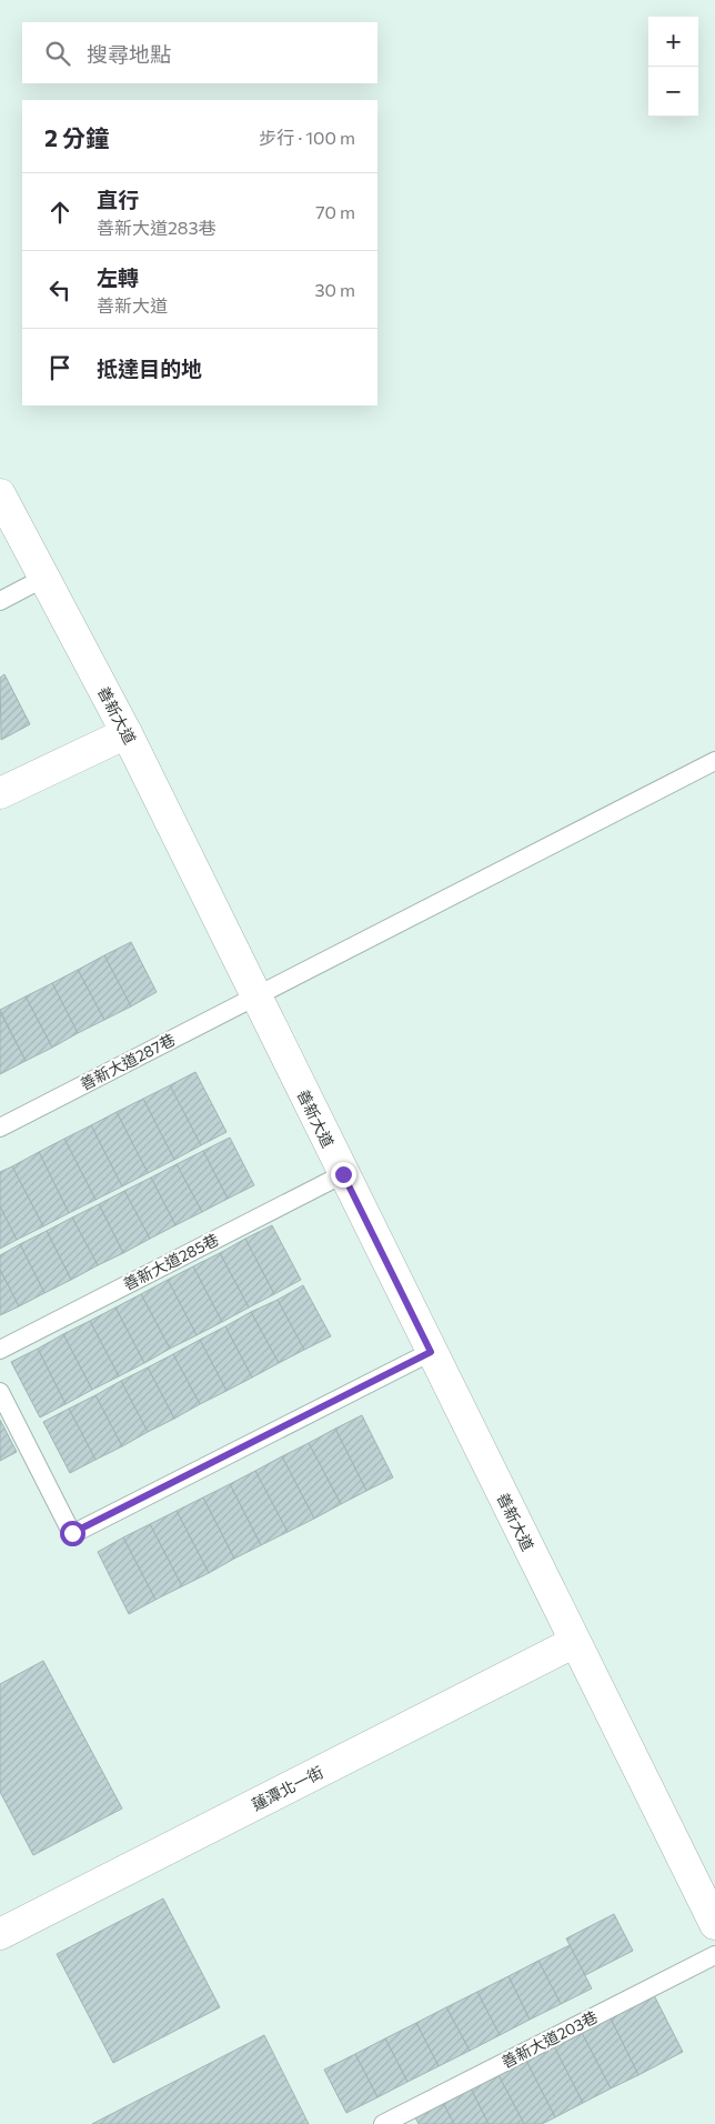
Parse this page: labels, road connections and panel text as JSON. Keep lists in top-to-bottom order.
{
  "streets": {
    "street": ["善新大道", "蓮潭北一街"],
    "lane": ["善新大道287巷", "善新大道285巷", "善新大道203巷"]
  },
  "crossings": [
    ["善新大道", "善新大道287巷"],
    ["善新大道", "善新大道285巷"],
    ["善新大道", "蓮潭北一街"]
  ],
  "page": {
    "map_buttons": ["+", "−"],
    "search": "搜尋地點",
    "heading": ["2 分鐘", "步行 · 100 m"],
    "list": [
      ["直行", "善新大道283巷", "70 m"],
      ["左轉", "善新大道", "30 m"],
      "抵達目的地"
    ]
  }
}
